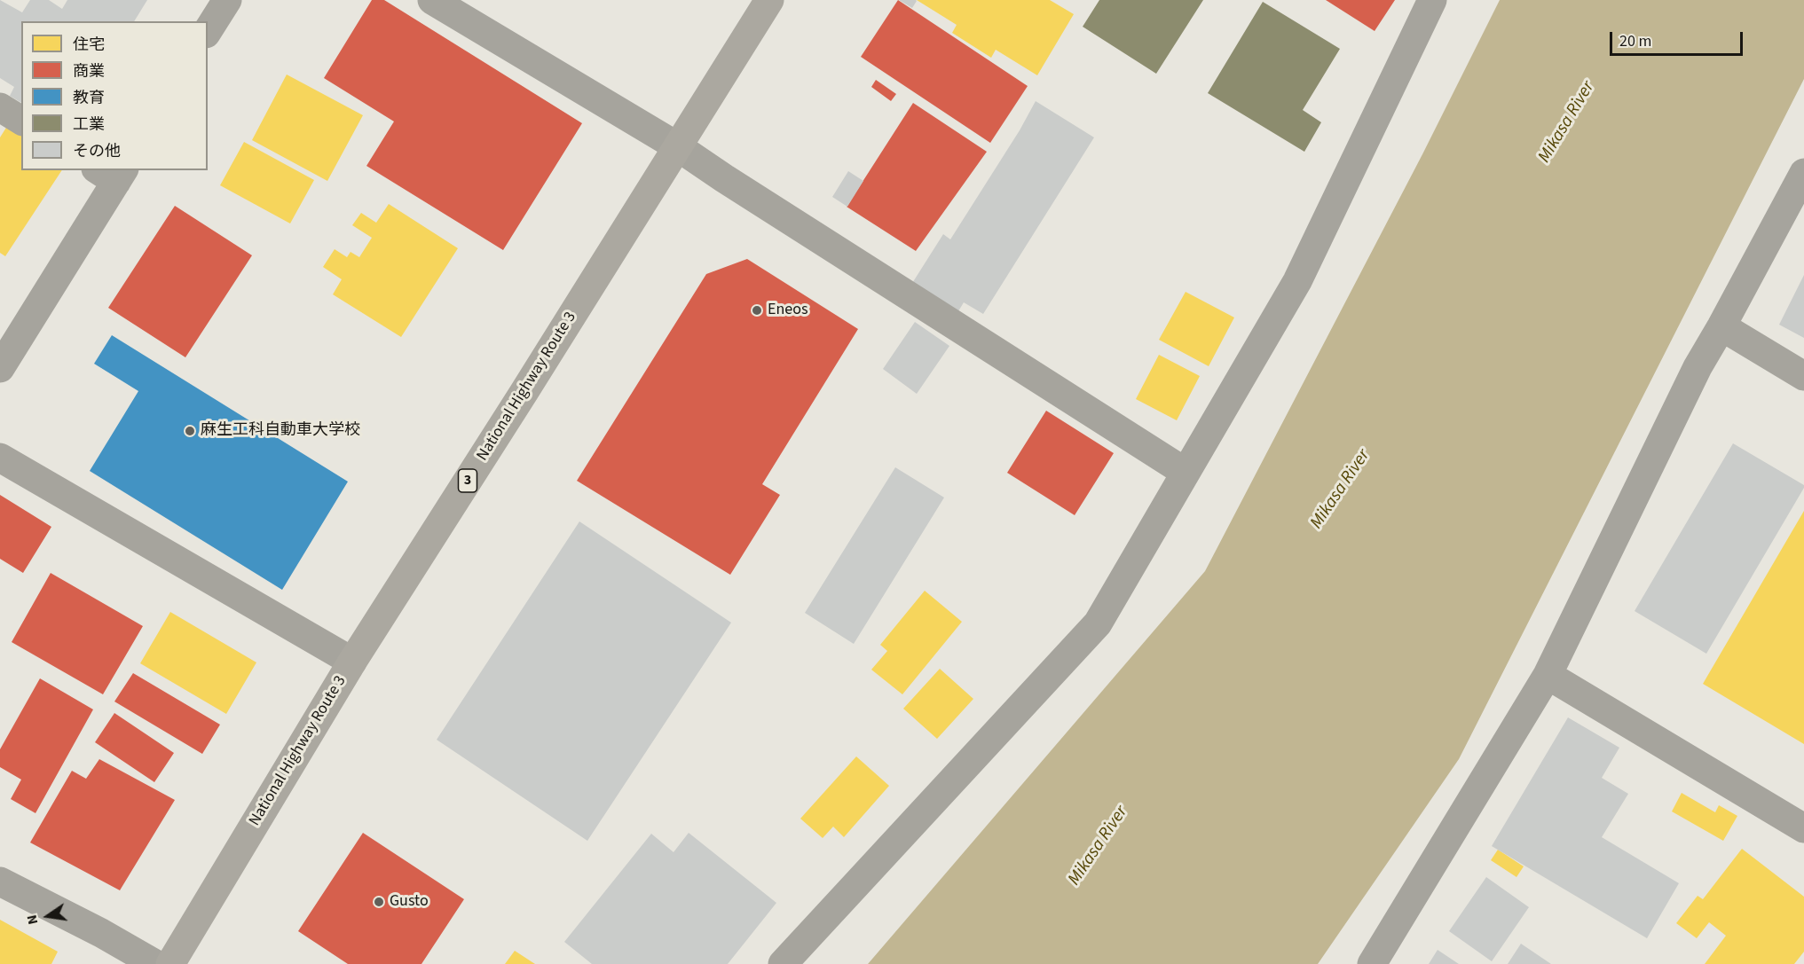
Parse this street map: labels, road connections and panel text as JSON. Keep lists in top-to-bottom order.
{
  "streets": {
    "highway": ["National Highway Route 3", "3"]
  },
  "water": ["Mikasa River"],
  "places": ["Eneos", "麻生工科自動車大学校", "Gusto"],
  "legend": [
    "住宅",
    "商業",
    "教育",
    "工業",
    "その他"
  ],
  "scale_bar": "20 m",
  "north": "left"
}
